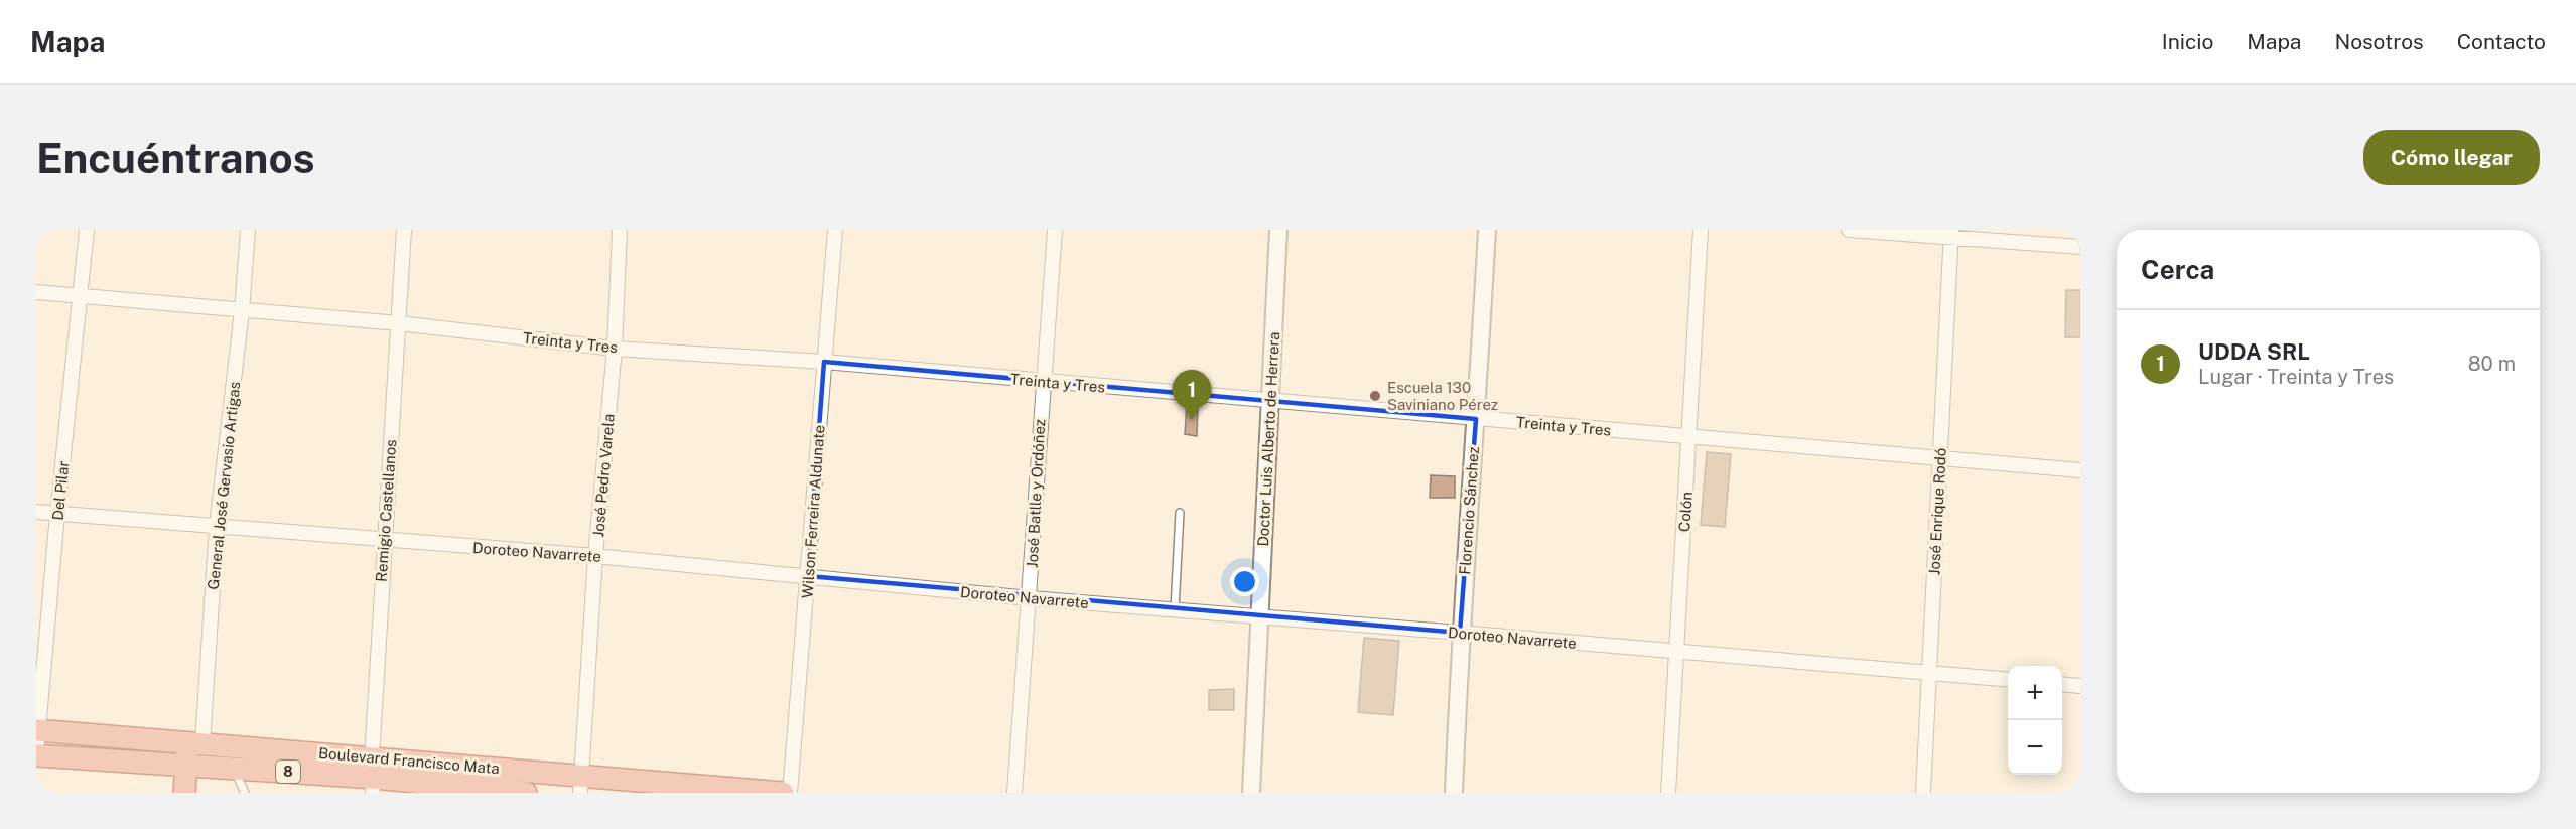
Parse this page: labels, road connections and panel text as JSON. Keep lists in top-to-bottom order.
{
  "streets": {
    "main road": ["Boulevard Francisco Mata", "8"],
    "street": [
      "Treinta y Tres",
      "Doctor Luis Alberto de Herrera",
      "José Pedro Varela",
      "General José Gervasio Artigas",
      "Del Pilar",
      "José Batlle y Ordóñez",
      "Remigio Castellanos",
      "Florencio Sánchez",
      "Wilson Ferreira Aldunate",
      "Colón",
      "José Enrique Rodó",
      "Doroteo Navarrete"
    ]
  },
  "crossings": [
    ["Treinta y Tres", "Doctor Luis Alberto de Herrera"],
    ["Treinta y Tres", "José Pedro Varela"],
    ["Treinta y Tres", "General José Gervasio Artigas"],
    ["Treinta y Tres", "Del Pilar"],
    ["Treinta y Tres", "José Batlle y Ordóñez"],
    ["Treinta y Tres", "Remigio Castellanos"],
    ["Treinta y Tres", "Florencio Sánchez"],
    ["Treinta y Tres", "Wilson Ferreira Aldunate"],
    ["Treinta y Tres", "Colón"],
    ["Treinta y Tres", "José Enrique Rodó"],
    ["Doctor Luis Alberto de Herrera", "Doroteo Navarrete"],
    ["José Pedro Varela", "Doroteo Navarrete"],
    ["José Pedro Varela", "Boulevard Francisco Mata"],
    ["General José Gervasio Artigas", "Doroteo Navarrete"],
    ["General José Gervasio Artigas", "Boulevard Francisco Mata"],
    ["Del Pilar", "Doroteo Navarrete"],
    ["Del Pilar", "Boulevard Francisco Mata"],
    ["José Batlle y Ordóñez", "Doroteo Navarrete"],
    ["Remigio Castellanos", "Doroteo Navarrete"],
    ["Remigio Castellanos", "Boulevard Francisco Mata"],
    ["Florencio Sánchez", "Doroteo Navarrete"],
    ["Wilson Ferreira Aldunate", "Doroteo Navarrete"],
    ["Colón", "Doroteo Navarrete"],
    ["José Enrique Rodó", "Doroteo Navarrete"]
  ],
  "places": ["Escuela 130 Saviniano Pérez"],
  "page": {
    "header": "Mapa",
    "nav": [
      "Inicio",
      "Mapa",
      "Nosotros",
      "Contacto"
    ],
    "buttons": "Cómo llegar",
    "title": "Encuéntranos",
    "heading": "Cerca",
    "list": [
      {
        "mark": "1",
        "name": "UDDA SRL",
        "note": "Lugar · Treinta y Tres",
        "value": "80 m"
      }
    ],
    "pins": "1",
    "map_buttons": ["+", "−"]
  }
}
